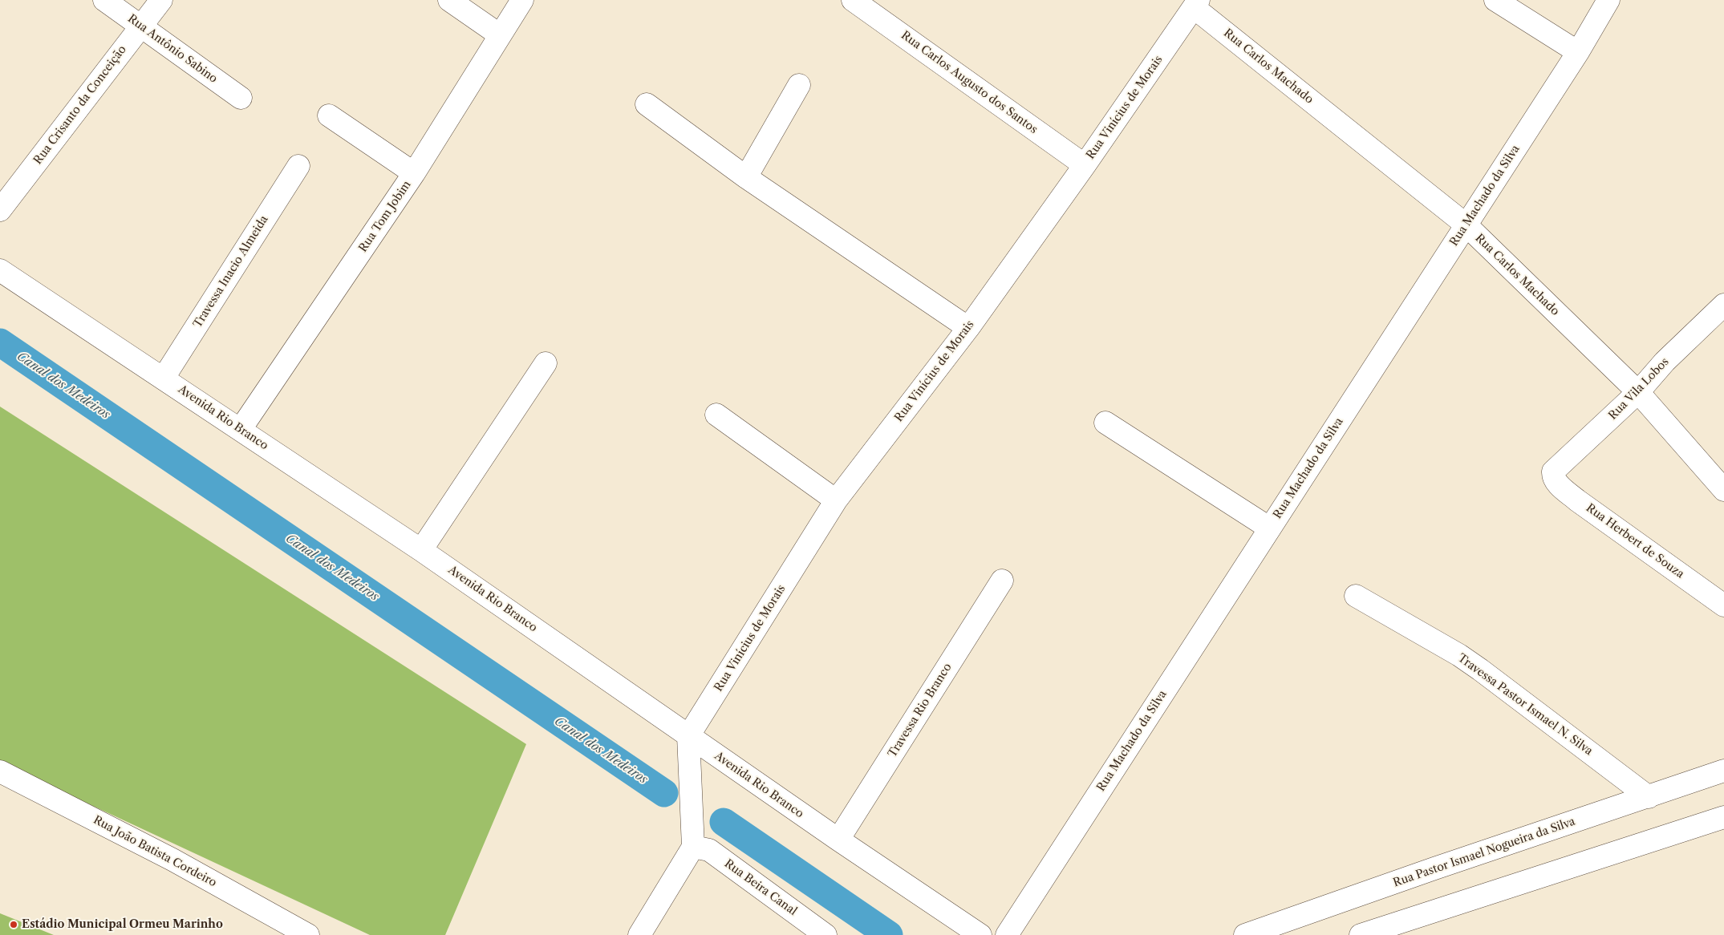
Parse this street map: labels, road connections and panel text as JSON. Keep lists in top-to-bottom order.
{
  "streets": {
    "street": [
      "Rua Antônio Sabino",
      "Rua Carlos Machado",
      "Rua Carlos Augusto dos Santos",
      "Rua Crisanto da Conceição",
      "Rua Vinícius de Morais",
      "Rua Machado da Silva",
      "Rua Tom Jobim",
      "Travessa Inacio Almeida",
      "Rua Vila Lobos",
      "Avenida Rio Branco",
      "Rua Herbert de Souza",
      "Travessa Pastor Ismael N. Silva",
      "Travessa Rio Branco",
      "Rua João Batista Cordeiro",
      "Rua Pastor Ismael Nogueira da Silva",
      "Rua Beira Canal"
    ]
  },
  "crossings": [
    ["Rua Antônio Sabino", "Rua Crisanto da Conceição"],
    ["Rua Carlos Machado", "Rua Vinícius de Morais"],
    ["Rua Carlos Machado", "Rua Machado da Silva"],
    ["Rua Carlos Machado", "Rua Vila Lobos"],
    ["Rua Carlos Augusto dos Santos", "Rua Vinícius de Morais"],
    ["Rua Vinícius de Morais", "Avenida Rio Branco"],
    ["Rua Tom Jobim", "Avenida Rio Branco"],
    ["Travessa Inacio Almeida", "Avenida Rio Branco"],
    ["Rua Vila Lobos", "Rua Herbert de Souza"],
    ["Avenida Rio Branco", "Travessa Rio Branco"],
    ["Travessa Pastor Ismael N. Silva", "Rua Pastor Ismael Nogueira da Silva"]
  ],
  "water": ["Canal dos Medeiros"],
  "places": ["Estádio Municipal Ormeu Marinho"]
}
